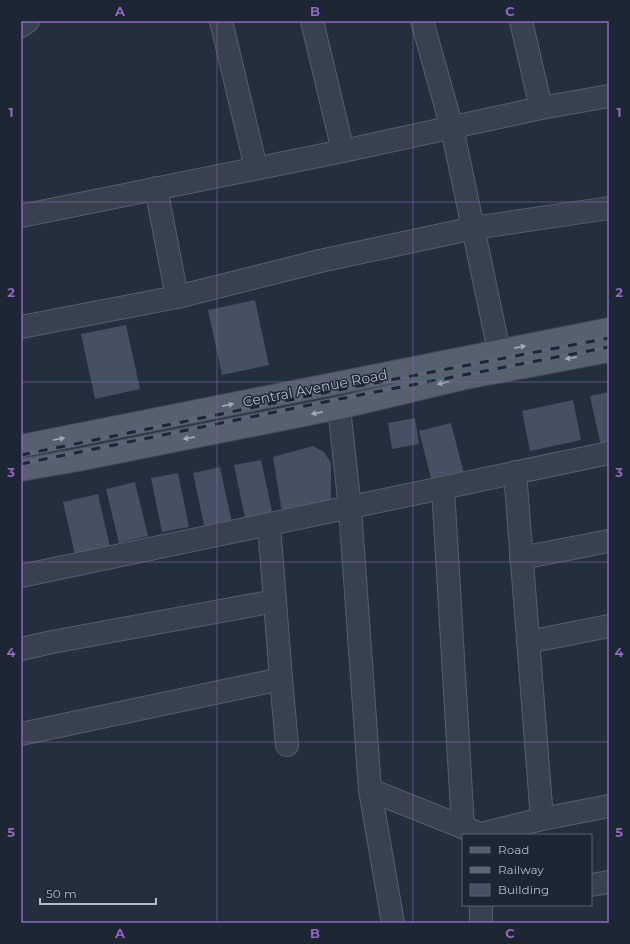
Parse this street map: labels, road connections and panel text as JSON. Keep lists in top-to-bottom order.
{
  "streets": {
    "main road": ["Central Avenue Road"]
  },
  "legend": ["Road", "Railway", "Building"],
  "scale_bar": "50 m",
  "grid": {
    "columns": ["A", "B", "C"],
    "rows": [
      "1",
      "2",
      "3",
      "4",
      "5"
    ]
  }
}
